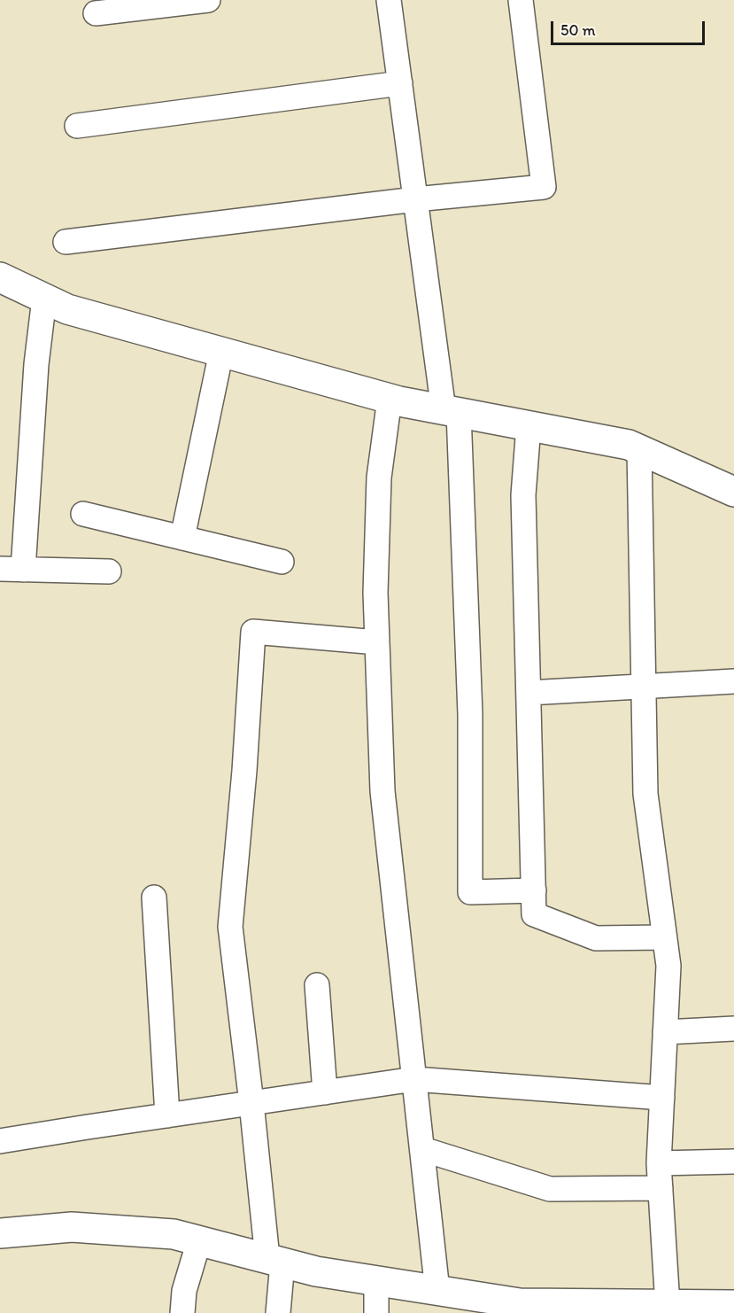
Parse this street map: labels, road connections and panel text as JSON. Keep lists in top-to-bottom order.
{
  "scale_bar": "50 m"
}
